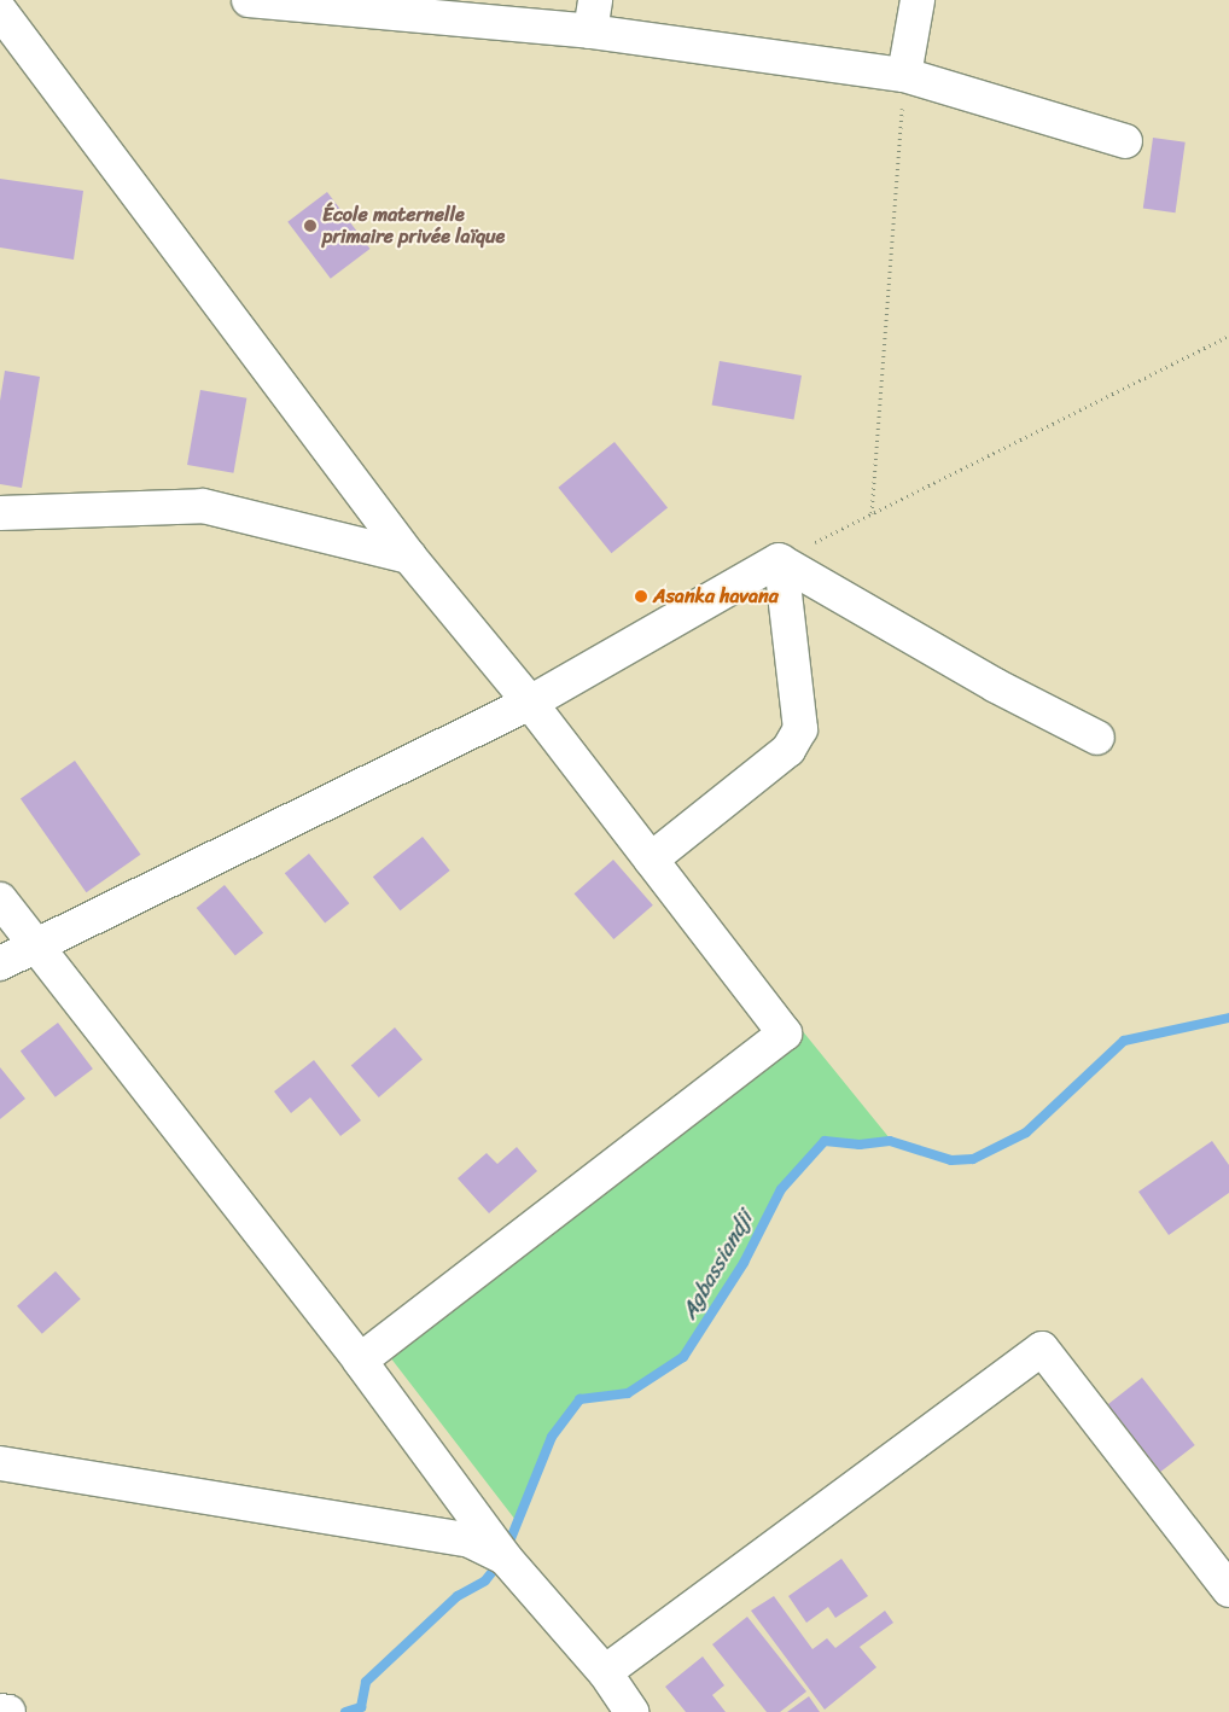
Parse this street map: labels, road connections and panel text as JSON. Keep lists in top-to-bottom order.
{
  "water": ["Agbassiandji"],
  "places": ["École maternelle primaire privée laïque", "Asanka havana"]
}
